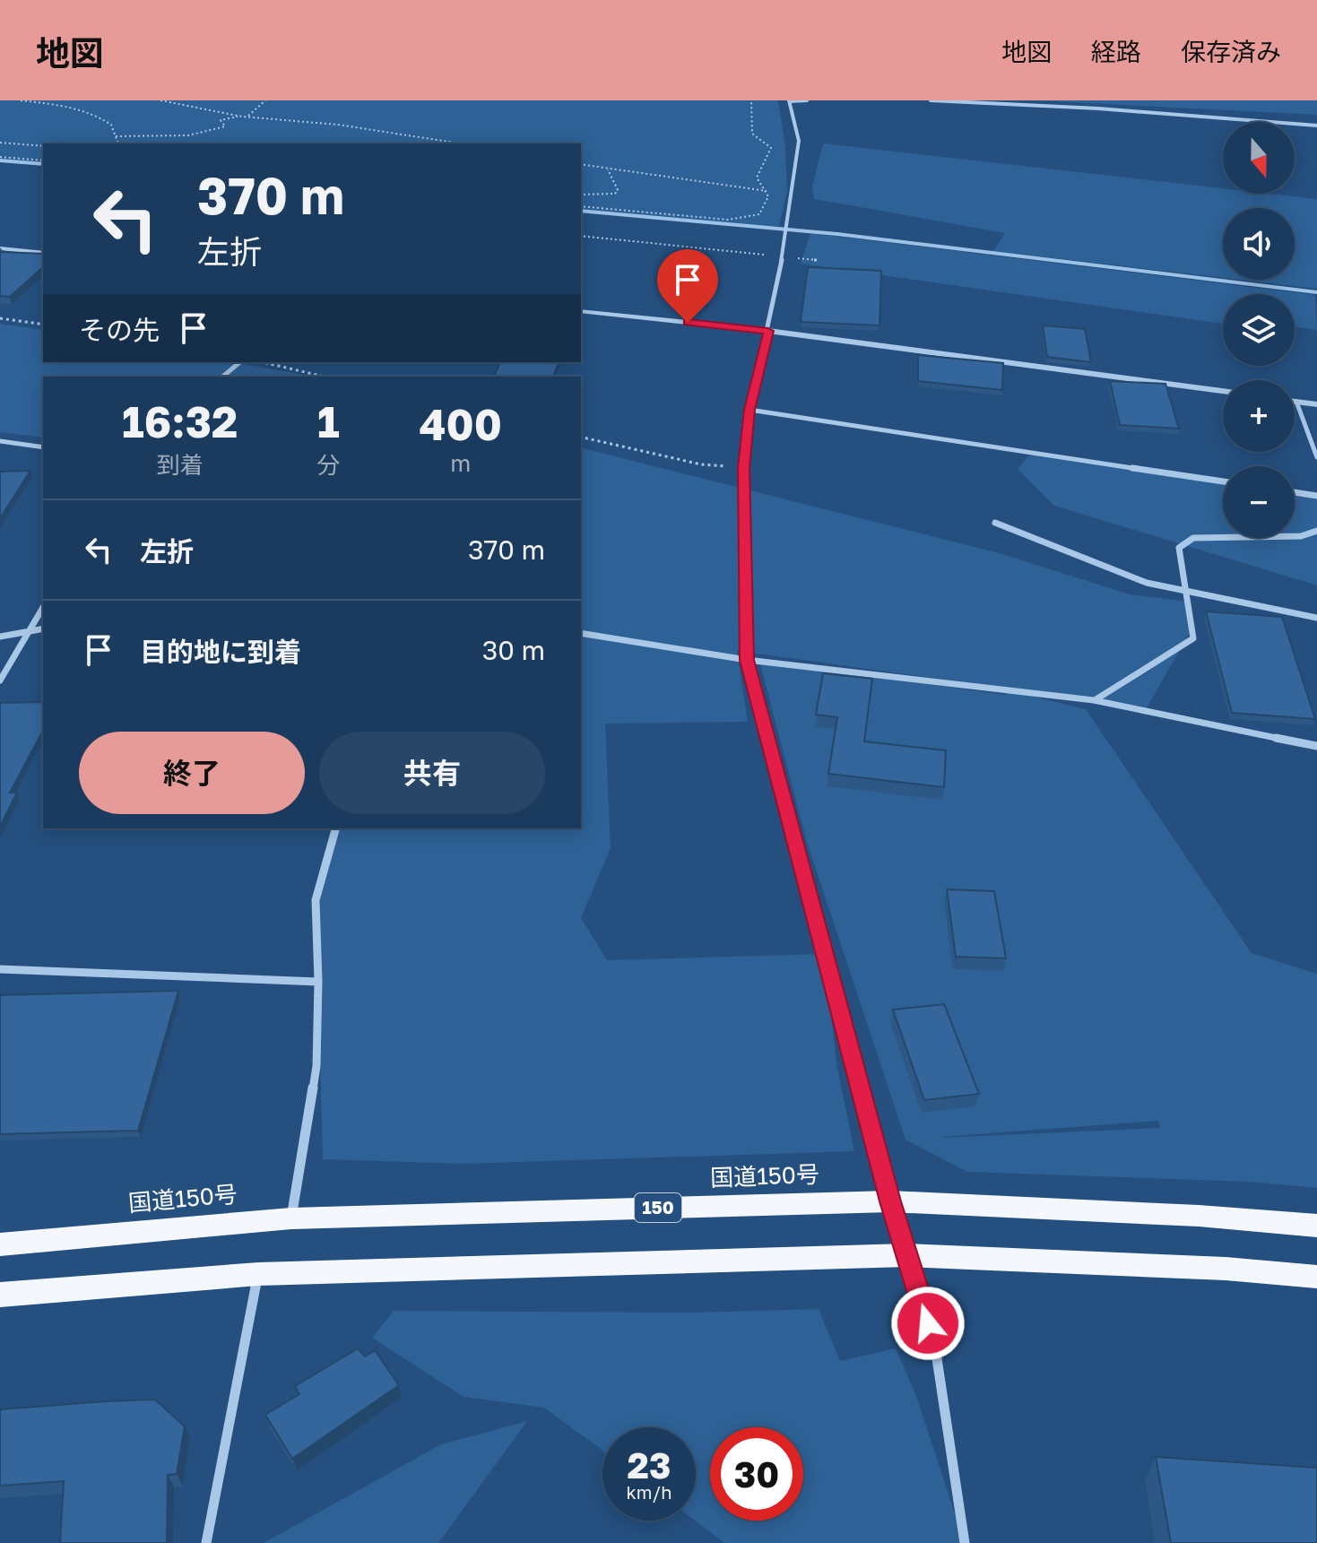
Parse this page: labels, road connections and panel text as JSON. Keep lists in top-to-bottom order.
{
  "streets": {
    "highway": ["国道150号", "150"]
  },
  "north": "bottom",
  "page": {
    "header": "地図",
    "nav": ["地図", "経路", "保存済み"],
    "map_buttons": ["+", "−"],
    "turn": ["370 m", "左折"],
    "then": "その先",
    "eta": [
      "16:32",
      "到着",
      "1",
      "分",
      "400",
      "m"
    ],
    "list": [
      {
        "name": "左折",
        "value": "370 m"
      },
      {
        "name": "目的地に到着",
        "value": "30 m"
      }
    ],
    "buttons": ["終了", "共有"],
    "speed": "23 km/h",
    "limit": "30"
  }
}
